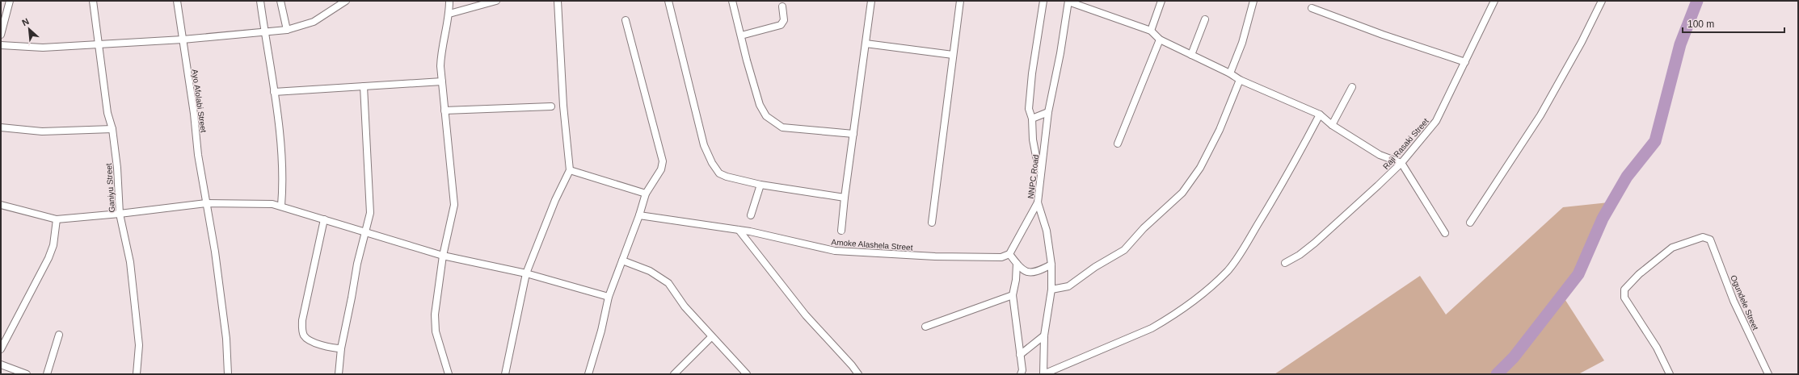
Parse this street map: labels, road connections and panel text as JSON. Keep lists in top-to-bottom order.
{
  "streets": {
    "street": [
      "Ayo Afolabi Street",
      "Raji Rasaki Street",
      "NNPC Road",
      "Ganiyu Street",
      "Amoke Alashela Street",
      "Ogundele Street"
    ]
  },
  "scale_bar": "100 m",
  "north": "top left"
}
